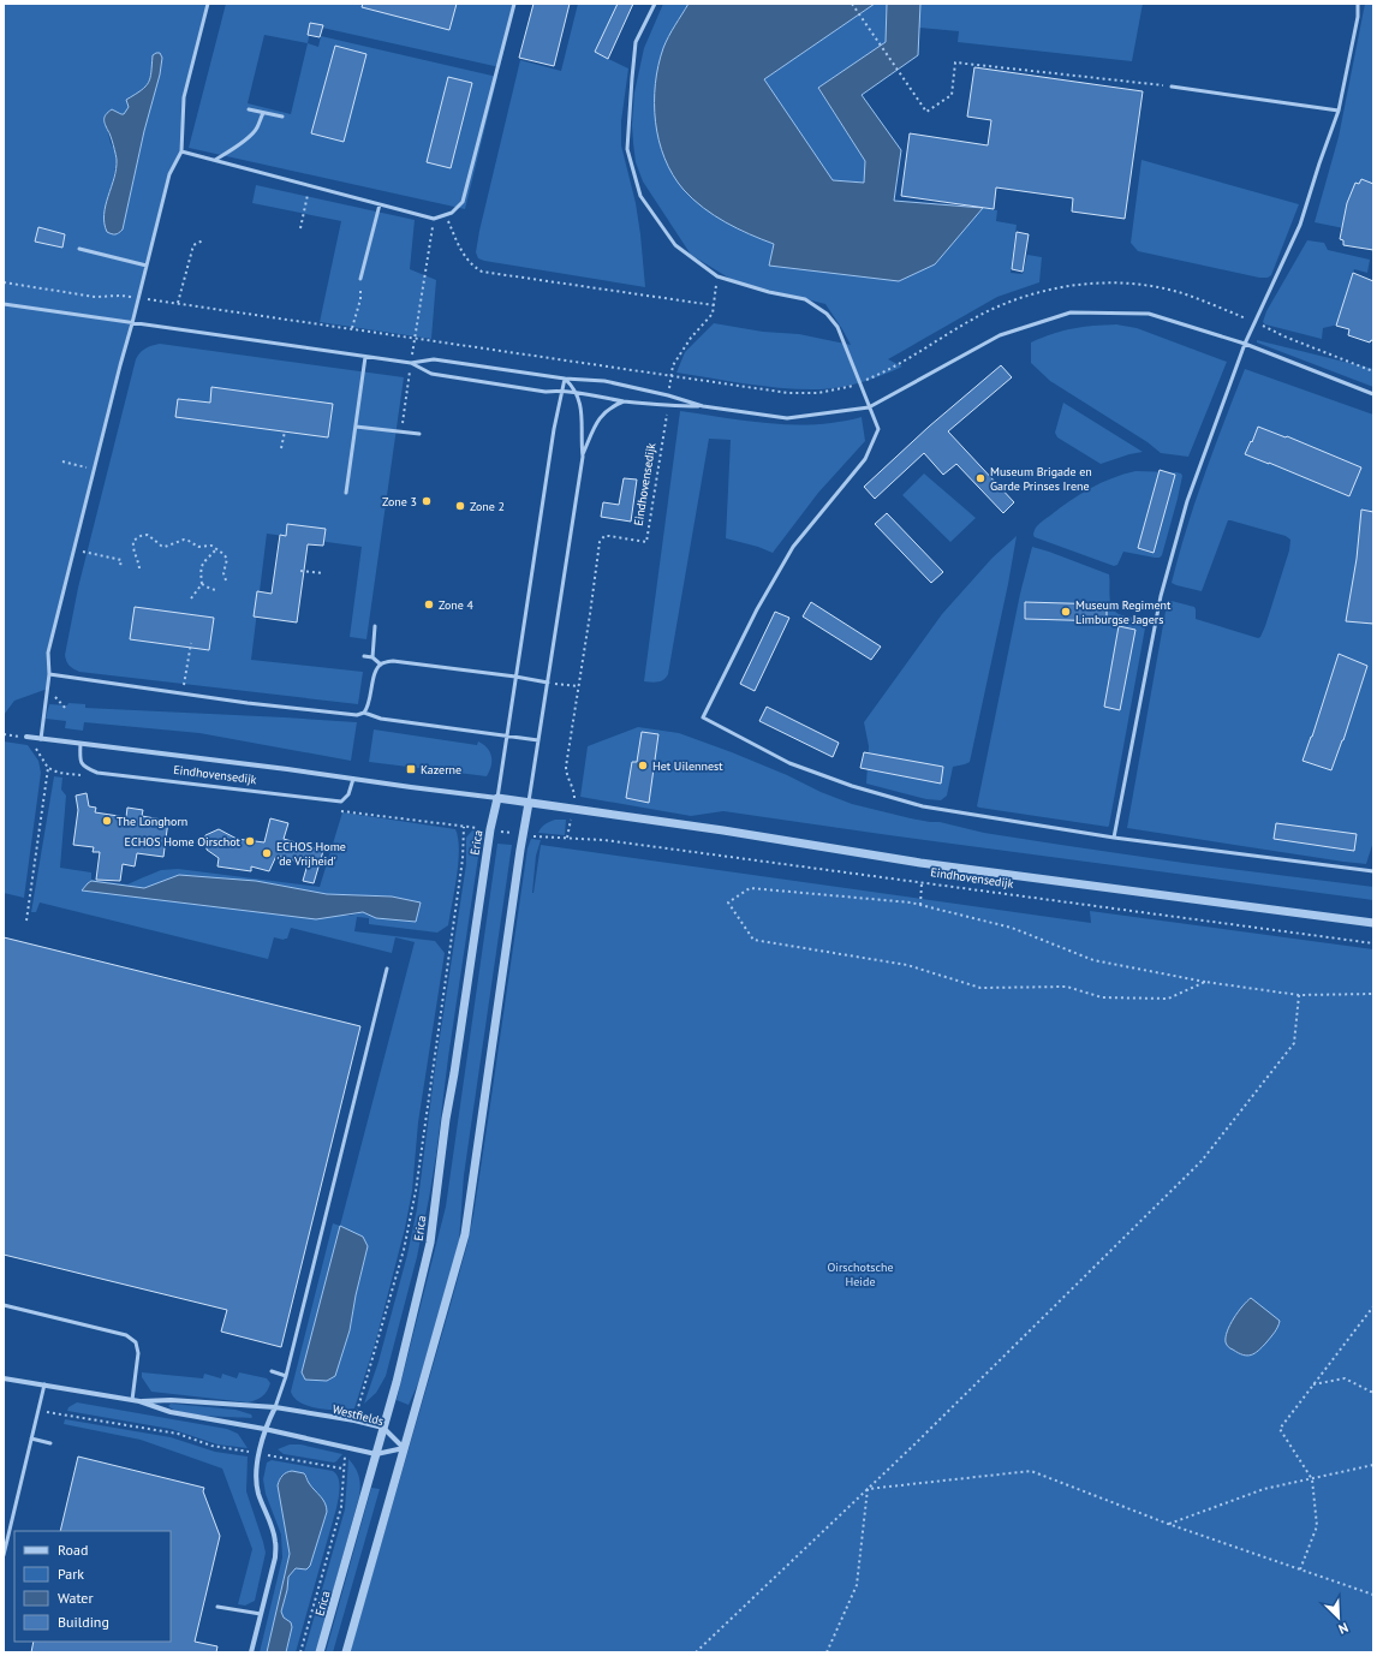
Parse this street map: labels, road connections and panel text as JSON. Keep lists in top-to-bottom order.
{
  "streets": {
    "street": ["Eindhovensedijk", "Erica", "Westfields"]
  },
  "crossings": [
    ["Eindhovensedijk", "Erica"],
    ["Erica", "Westfields"]
  ],
  "parks": ["Oirschotsche Heide"],
  "places": {
    "other": [
      "Museum Brigade en Garde Prinses Irene",
      "Zone 3",
      "Zone 2",
      "Zone 4",
      "Museum Regiment Limburgse Jagers",
      "Het Uilennest",
      "The Longhorn",
      "ECHOS Home Oirschot",
      "ECHOS Home 'de Vrijheid'"
    ],
    "transit": ["Kazerne"]
  },
  "legend": [
    "Road",
    "Park",
    "Water",
    "Building"
  ],
  "north": "bottom right"
}
